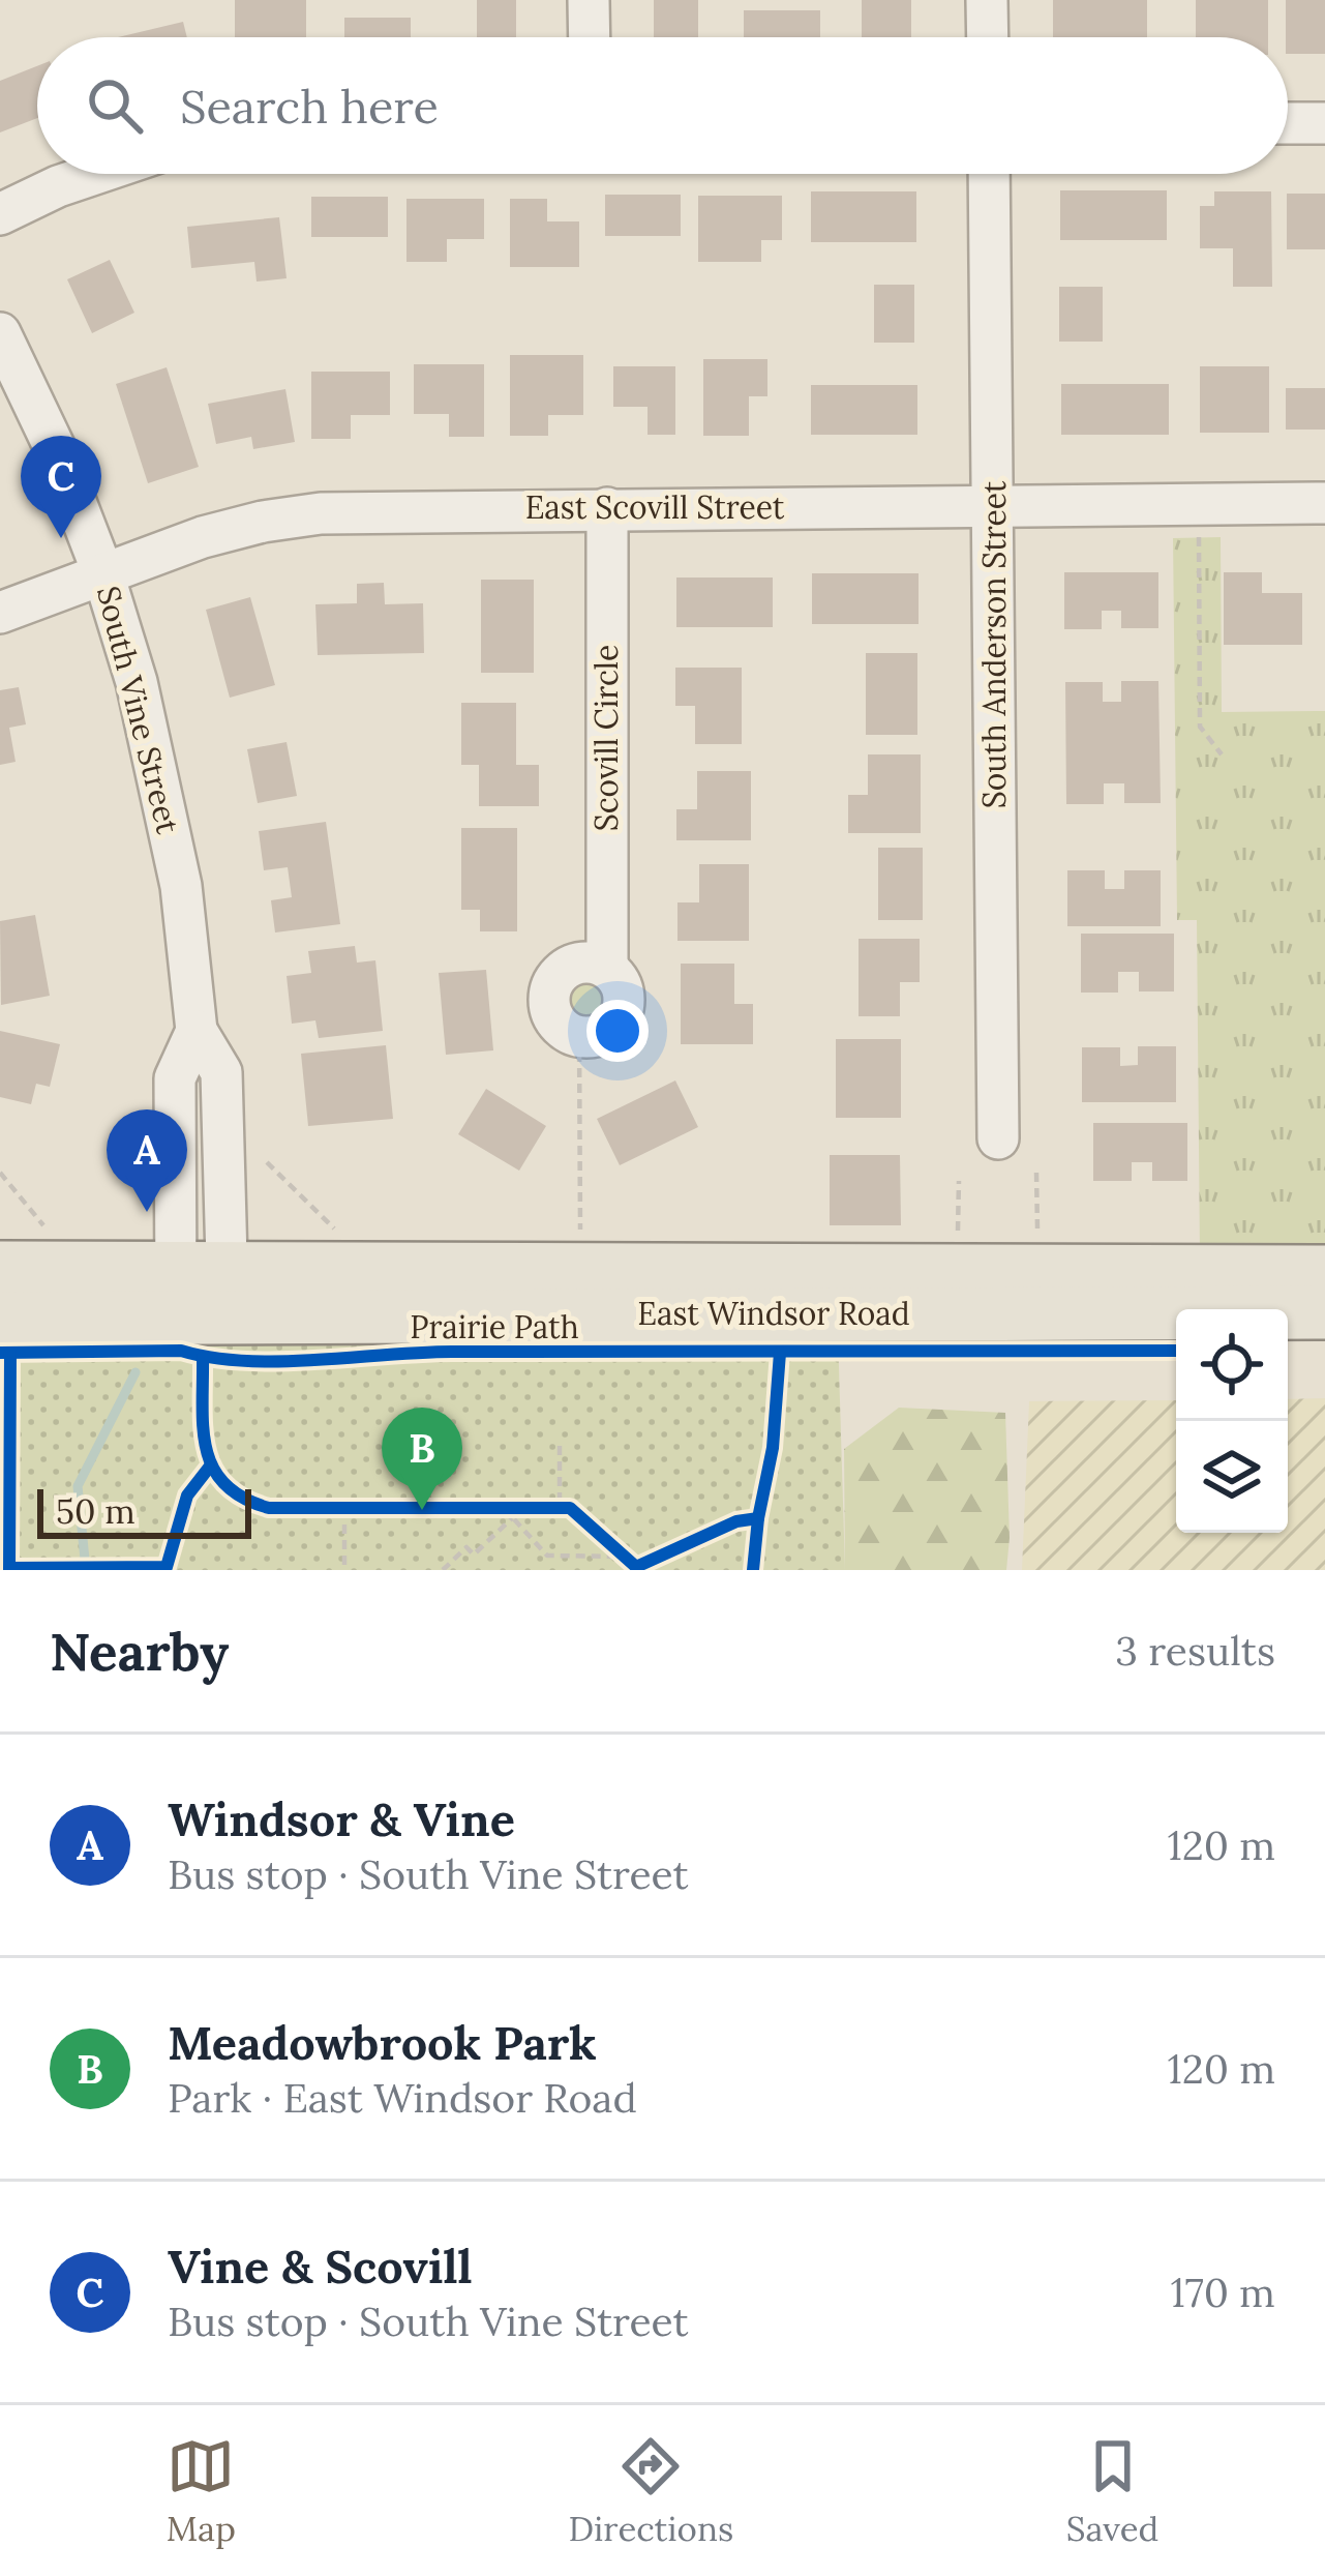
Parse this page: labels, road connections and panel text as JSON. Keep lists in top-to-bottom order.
{
  "streets": {
    "main road": ["East Windsor Road"],
    "street": [
      "East Scovill Street",
      "South Anderson Street",
      "South Vine Street",
      "Scovill Circle"
    ],
    "cycle path": ["Prairie Path"]
  },
  "crossings": [
    ["East Scovill Street", "South Anderson Street"],
    ["East Scovill Street", "South Vine Street"],
    ["East Scovill Street", "Scovill Circle"],
    ["South Vine Street", "East Windsor Road"]
  ],
  "scale_bar": "50 m",
  "page": {
    "search": "Search here",
    "pins": ["C", "A", "B"],
    "scale": "50 m",
    "heading": ["Nearby", "3 results"],
    "list": [
      {
        "mark": "A",
        "name": "Windsor & Vine",
        "note": "Bus stop · South Vine Street",
        "value": "120 m"
      },
      {
        "mark": "B",
        "name": "Meadowbrook Park",
        "note": "Park · East Windsor Road",
        "value": "120 m"
      },
      {
        "mark": "C",
        "name": "Vine & Scovill",
        "note": "Bus stop · South Vine Street",
        "value": "170 m"
      }
    ],
    "nav": ["Map", "Directions", "Saved"]
  }
}
